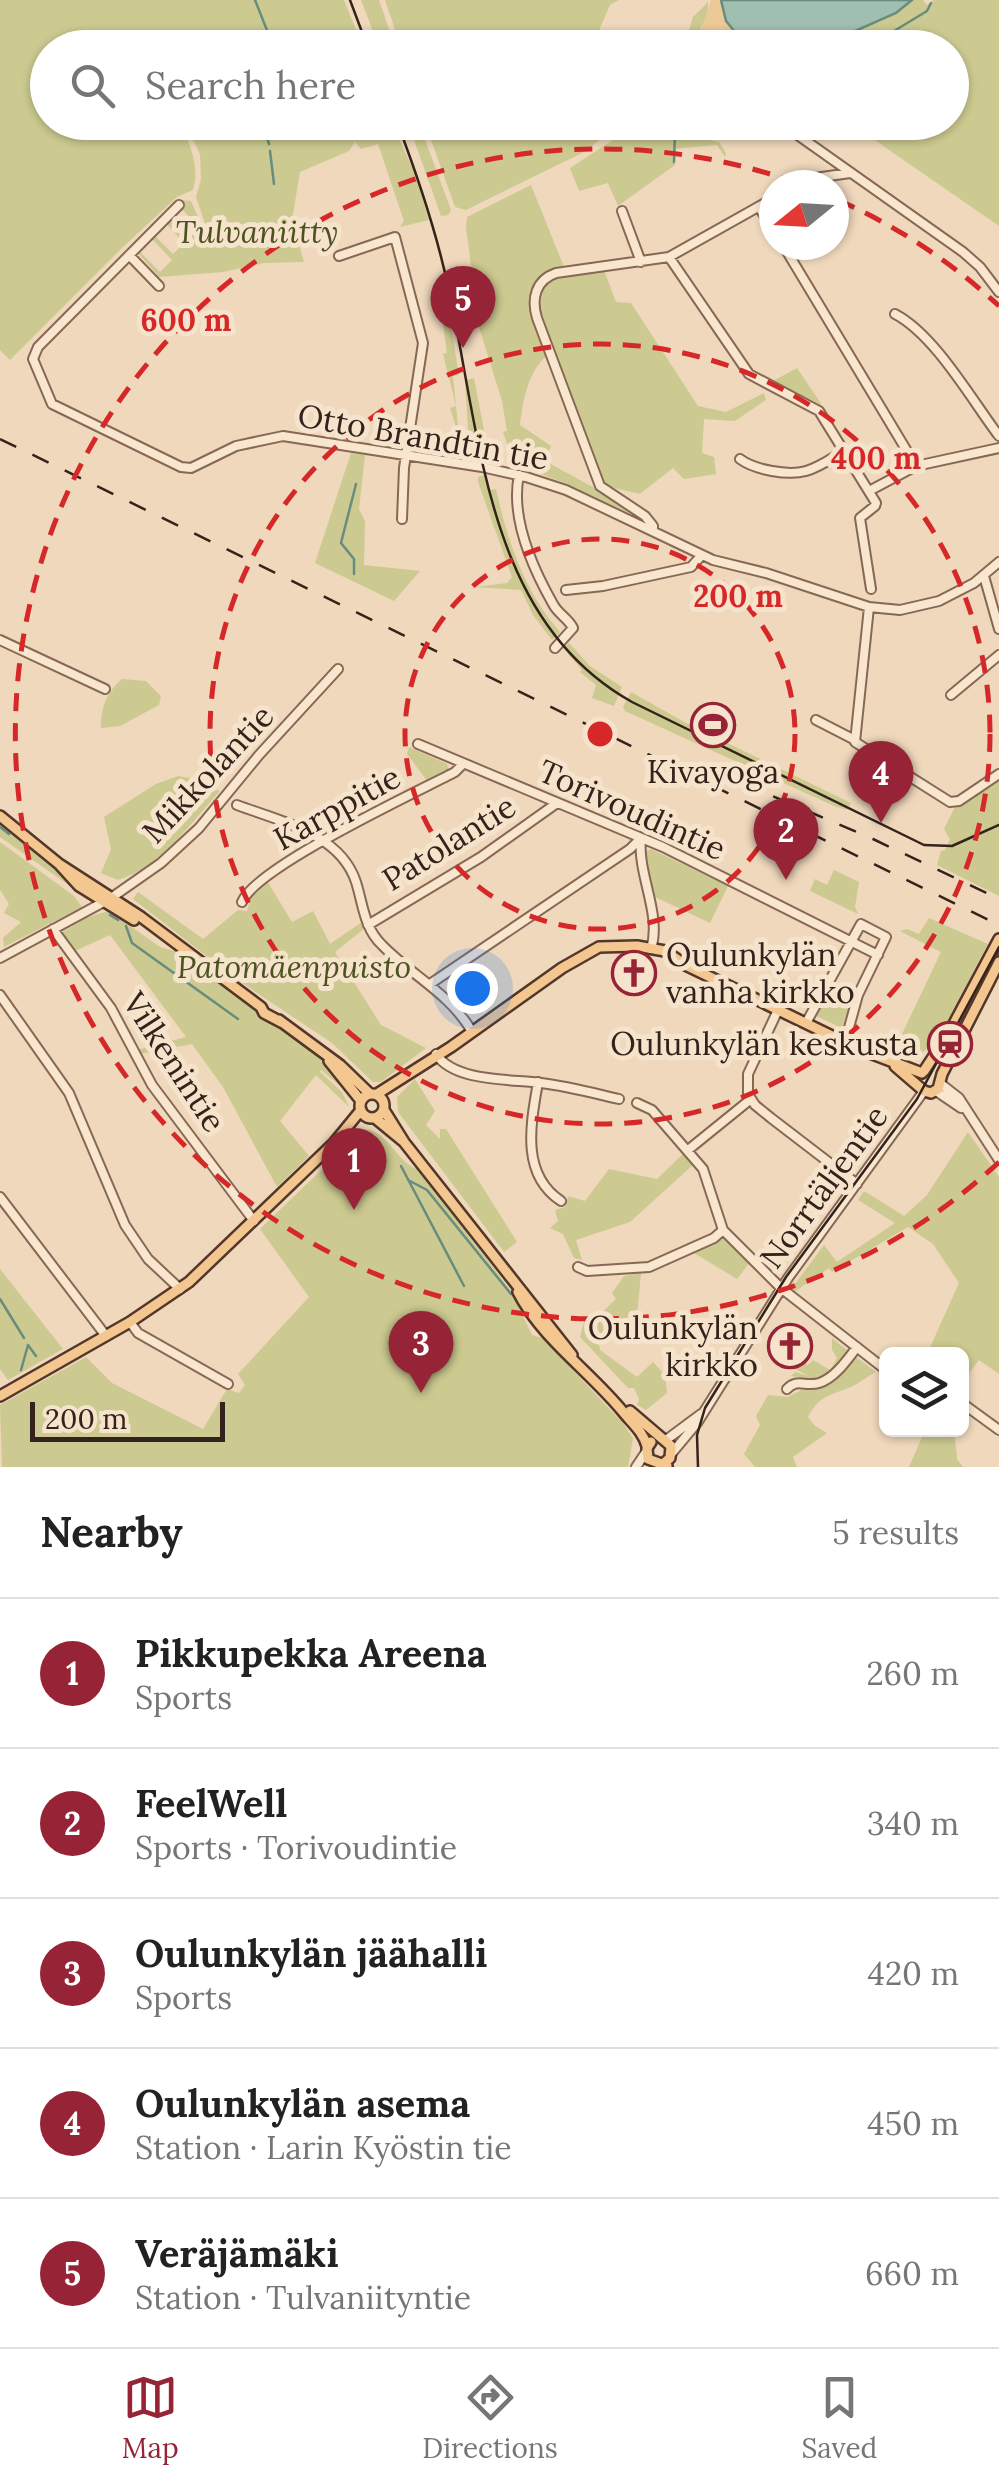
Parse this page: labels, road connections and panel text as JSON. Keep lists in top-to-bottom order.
{
  "streets": {
    "street": [
      "Otto Brandtin tie",
      "Mikkolantie",
      "Karppitie",
      "Torivoudintie",
      "Patolantie",
      "Vilkenintie",
      "Norrtäljentie"
    ]
  },
  "crossings": [
    ["Mikkolantie", "Vilkenintie"],
    ["Karppitie", "Torivoudintie"],
    ["Torivoudintie", "Patolantie"]
  ],
  "parks": ["Tulvaniitty", "Patomäenpuisto"],
  "places": {
    "sports": ["Kivayoga"],
    "church": ["Oulunkylän vanha kirkko", "Oulunkylän kirkko"],
    "station": ["Oulunkylän keskusta"]
  },
  "scale_bar": "200 m",
  "north": "left",
  "page": {
    "search": "Search here",
    "pins": [
      "5",
      "4",
      "2",
      "1",
      "3"
    ],
    "scale": "200 m",
    "heading": ["Nearby", "5 results"],
    "list": [
      {
        "mark": "1",
        "name": "Pikkupekka Areena",
        "note": "Sports",
        "value": "260 m"
      },
      {
        "mark": "2",
        "name": "FeelWell",
        "note": "Sports · Torivoudintie",
        "value": "340 m"
      },
      {
        "mark": "3",
        "name": "Oulunkylän jäähalli",
        "note": "Sports",
        "value": "420 m"
      },
      {
        "mark": "4",
        "name": "Oulunkylän asema",
        "note": "Station · Larin Kyöstin tie",
        "value": "450 m"
      },
      {
        "mark": "5",
        "name": "Veräjämäki",
        "note": "Station · Tulvaniityntie",
        "value": "660 m"
      }
    ],
    "nav": ["Map", "Directions", "Saved"]
  },
  "rings": ["600 m", "400 m", "200 m"]
}
